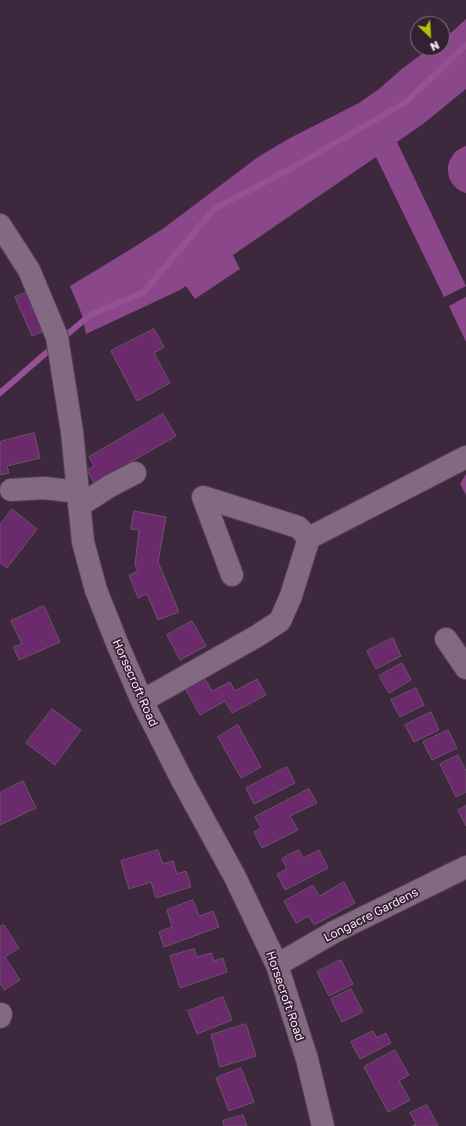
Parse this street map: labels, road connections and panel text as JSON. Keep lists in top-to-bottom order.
{
  "streets": {
    "street": ["Horsecroft Road", "Longacre Gardens"]
  },
  "crossings": [
    ["Horsecroft Road", "Longacre Gardens"]
  ],
  "north": "bottom right"
}
